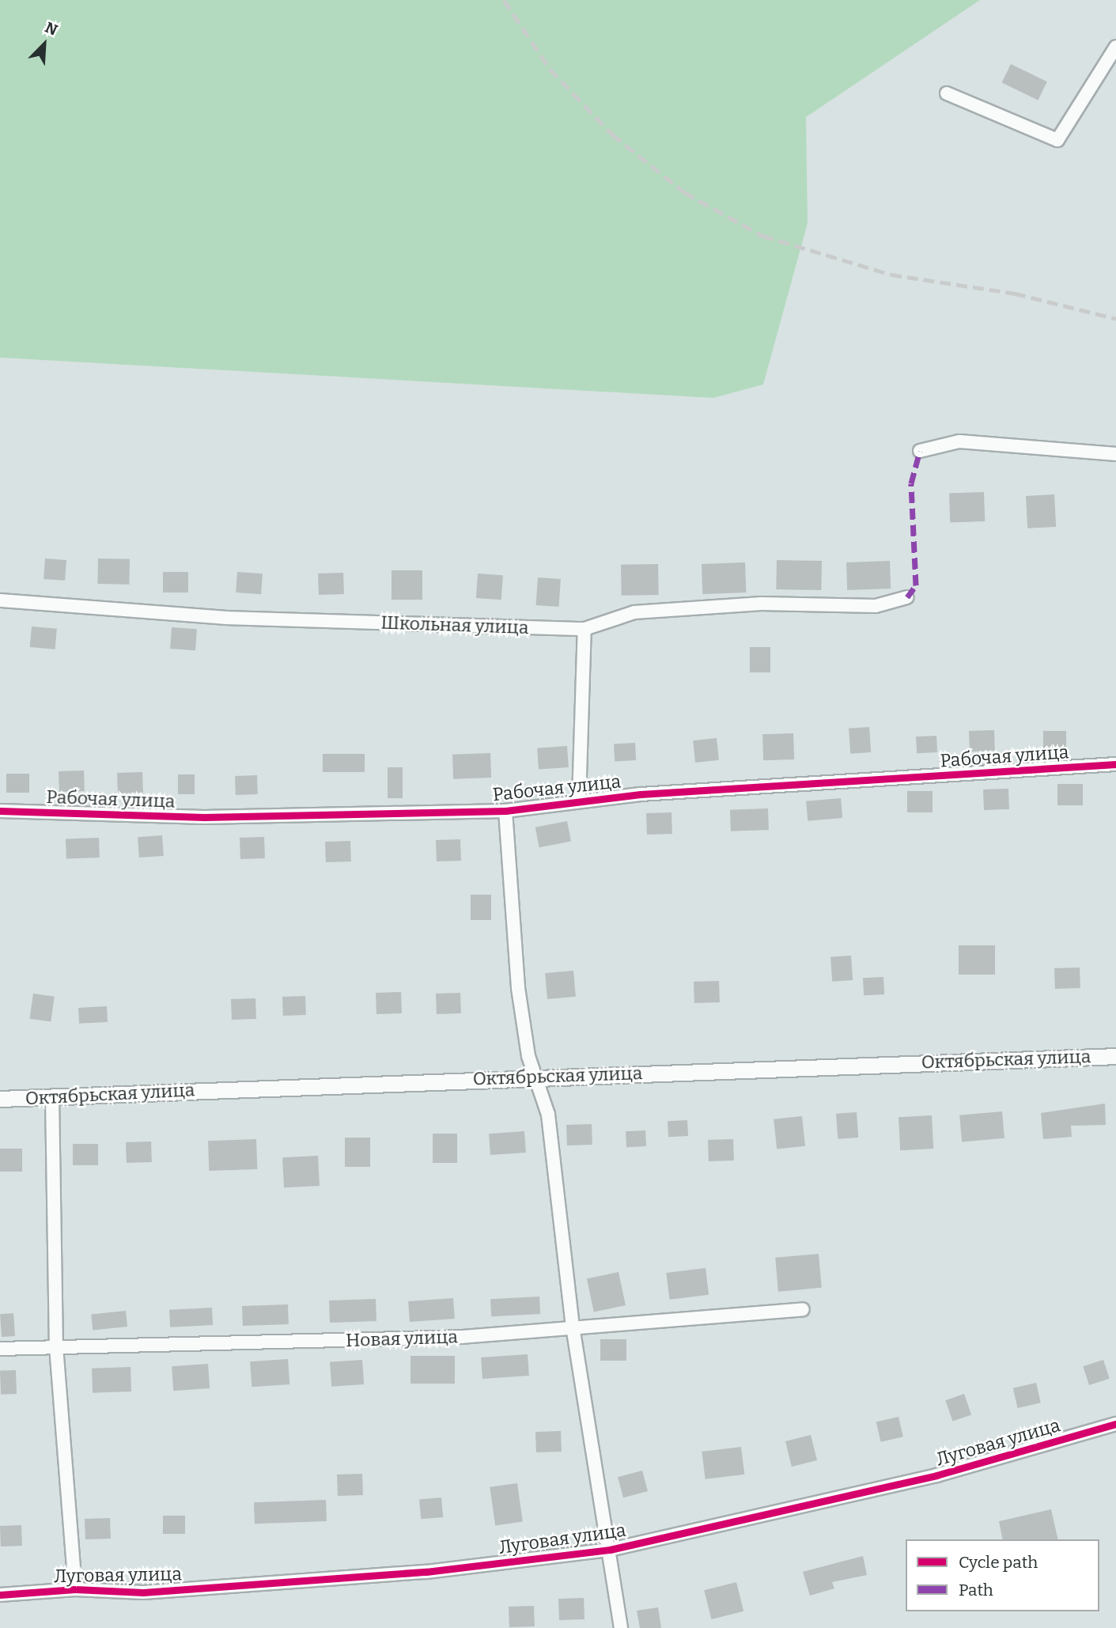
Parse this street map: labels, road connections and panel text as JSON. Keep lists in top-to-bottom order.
{
  "streets": {
    "street": [
      "Школьная улица",
      "Рабочая улица",
      "Октябрьская улица",
      "Новая улица",
      "Луговая улица"
    ]
  },
  "legend": ["Cycle path", "Path"],
  "north": "top right"
}
